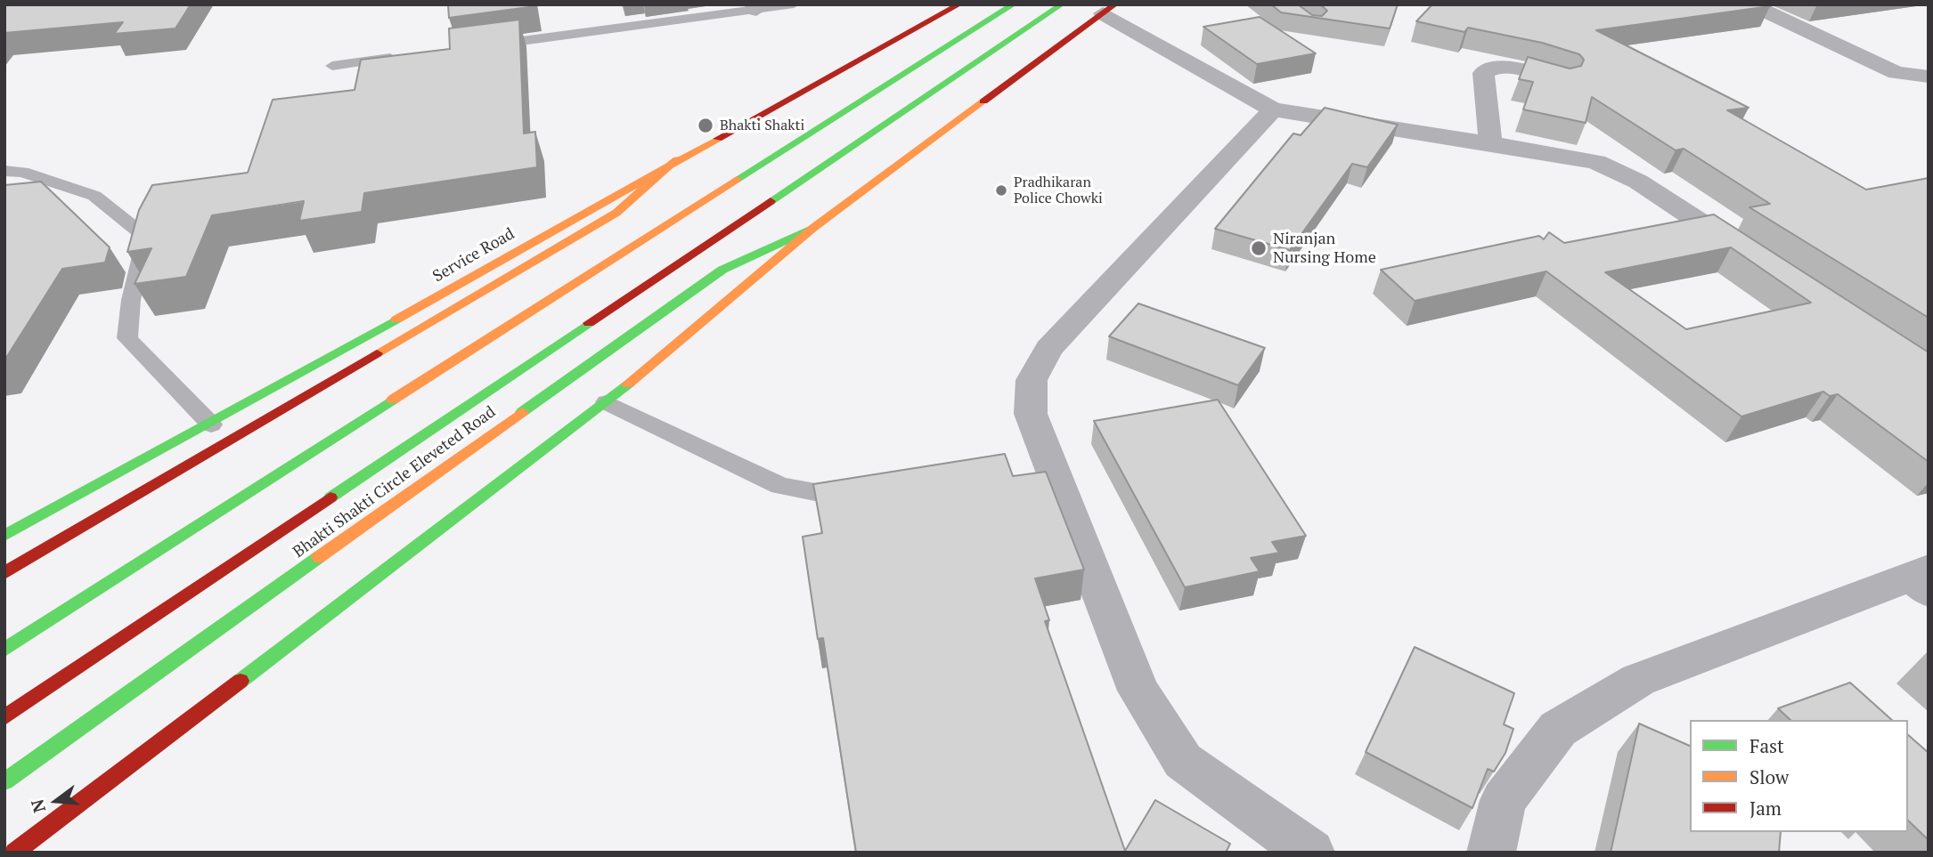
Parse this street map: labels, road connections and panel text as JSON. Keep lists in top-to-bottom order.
{
  "streets": {
    "main road": ["Service Road", "Bhakti Shakti Circle Eleveted Road"]
  },
  "places": ["Bhakti Shakti", "Pradhikaran Police Chowki", "Niranjan Nursing Home"],
  "legend": ["Fast", "Slow", "Jam"],
  "north": "left"
}
